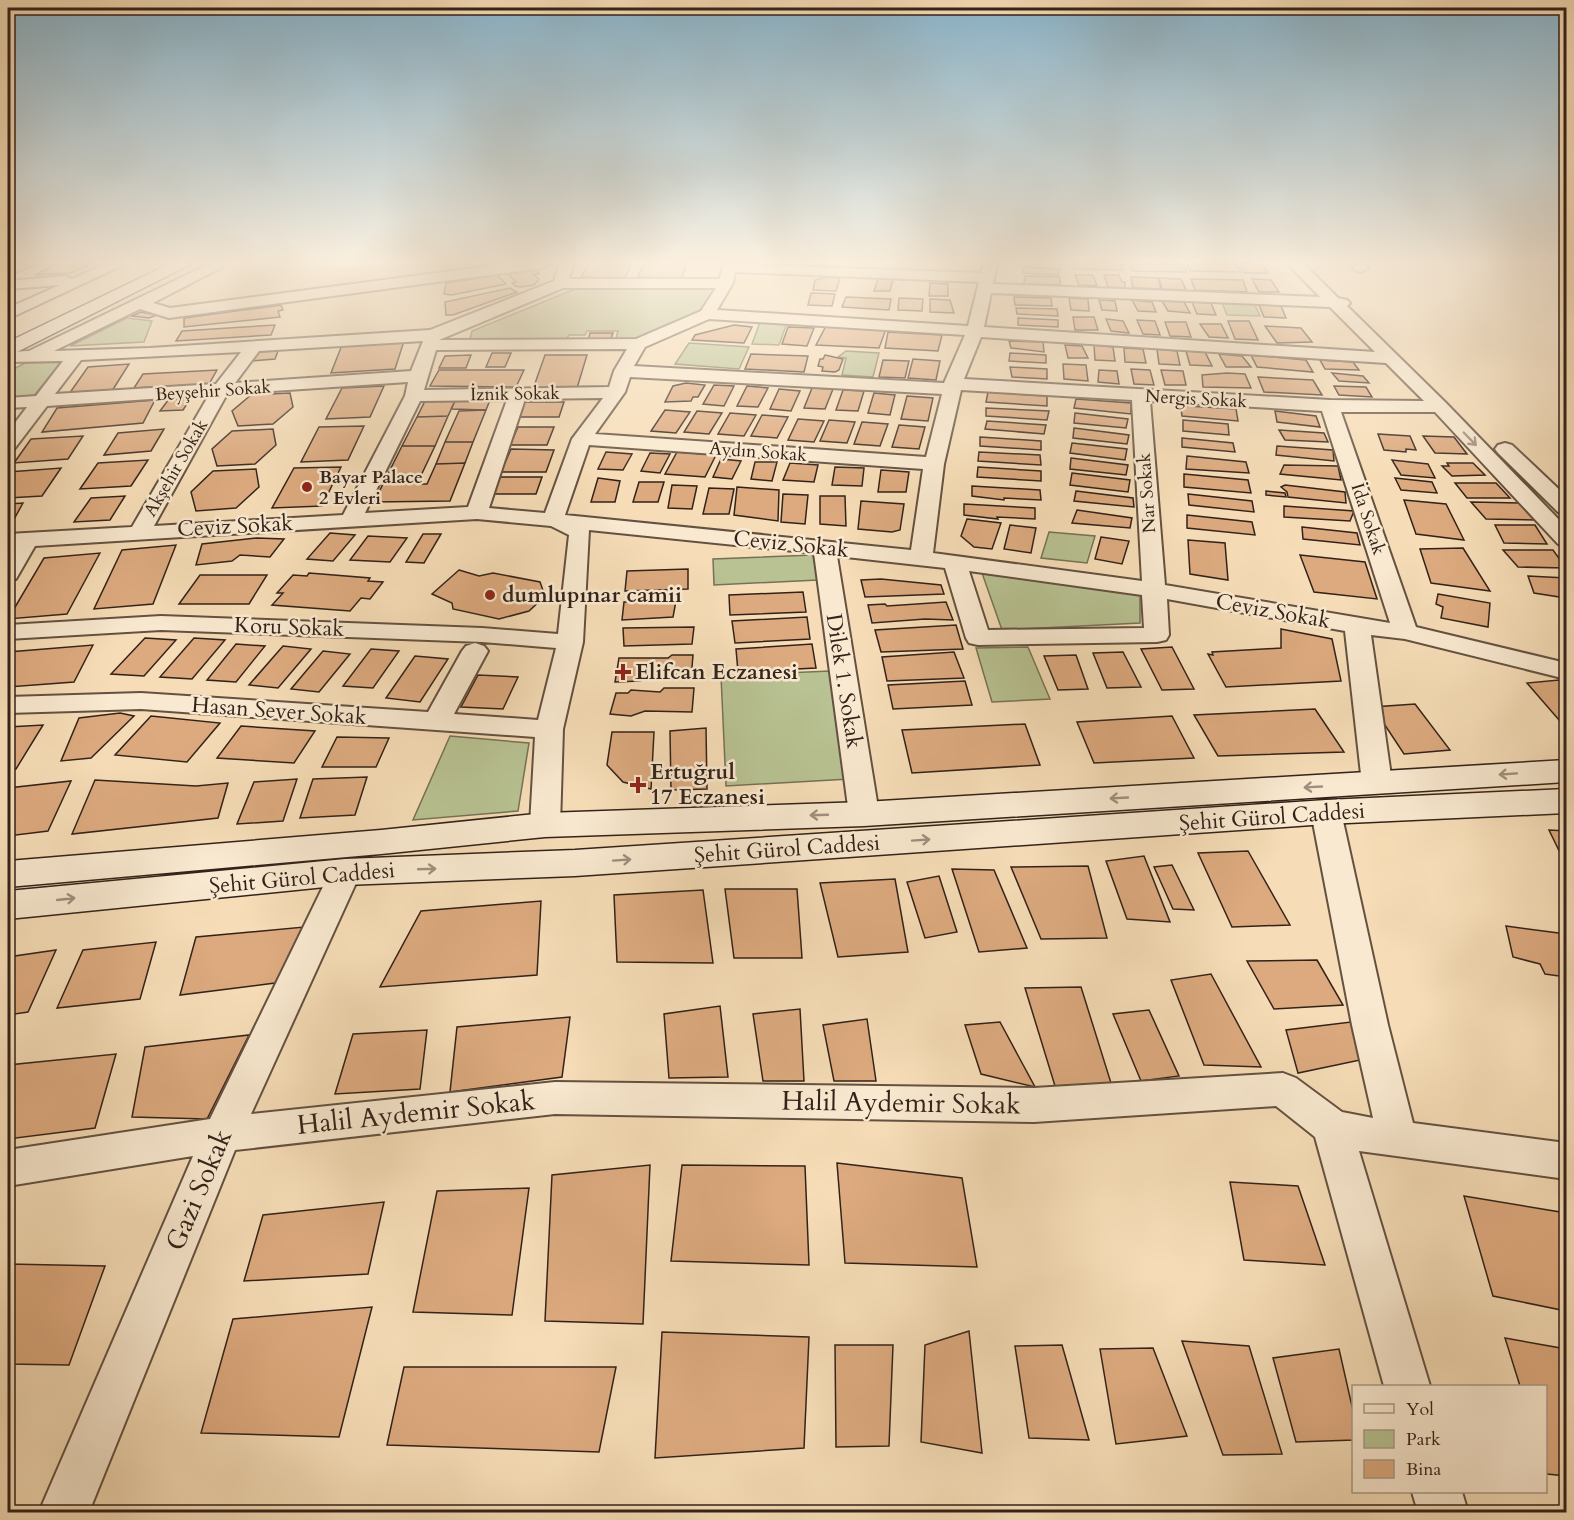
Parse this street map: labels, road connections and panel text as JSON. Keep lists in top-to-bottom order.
{
  "streets": {
    "main road": ["Şehit Gürol Caddesi"],
    "street": [
      "Beyşehir Sokak",
      "İznik Sokak",
      "Nergis Sokak",
      "Aydın Sokak",
      "Akşehir Sokak",
      "Nar Sokak",
      "İda Sokak",
      "Ceviz Sokak",
      "Koru Sokak",
      "Dilek 1. Sokak",
      "Hasan Sever Sokak",
      "Halil Aydemir Sokak",
      "Gazi Sokak"
    ]
  },
  "crossings": [
    ["Beyşehir Sokak", "Akşehir Sokak"],
    ["Nergis Sokak", "Nar Sokak"],
    ["Nergis Sokak", "İda Sokak"],
    ["Akşehir Sokak", "Ceviz Sokak"],
    ["Nar Sokak", "Ceviz Sokak"],
    ["İda Sokak", "Ceviz Sokak"],
    ["Ceviz Sokak", "Dilek 1. Sokak"],
    ["Dilek 1. Sokak", "Şehit Gürol Caddesi"],
    ["Şehit Gürol Caddesi", "Gazi Sokak"],
    ["Halil Aydemir Sokak", "Gazi Sokak"]
  ],
  "places": {
    "other": ["Bayar Palace 2 Evleri", "dumlupınar camii"],
    "health": ["Elifcan Eczanesi", "Ertuğrul 17 Eczanesi"]
  },
  "legend": ["Yol", "Park", "Bina"]
}
